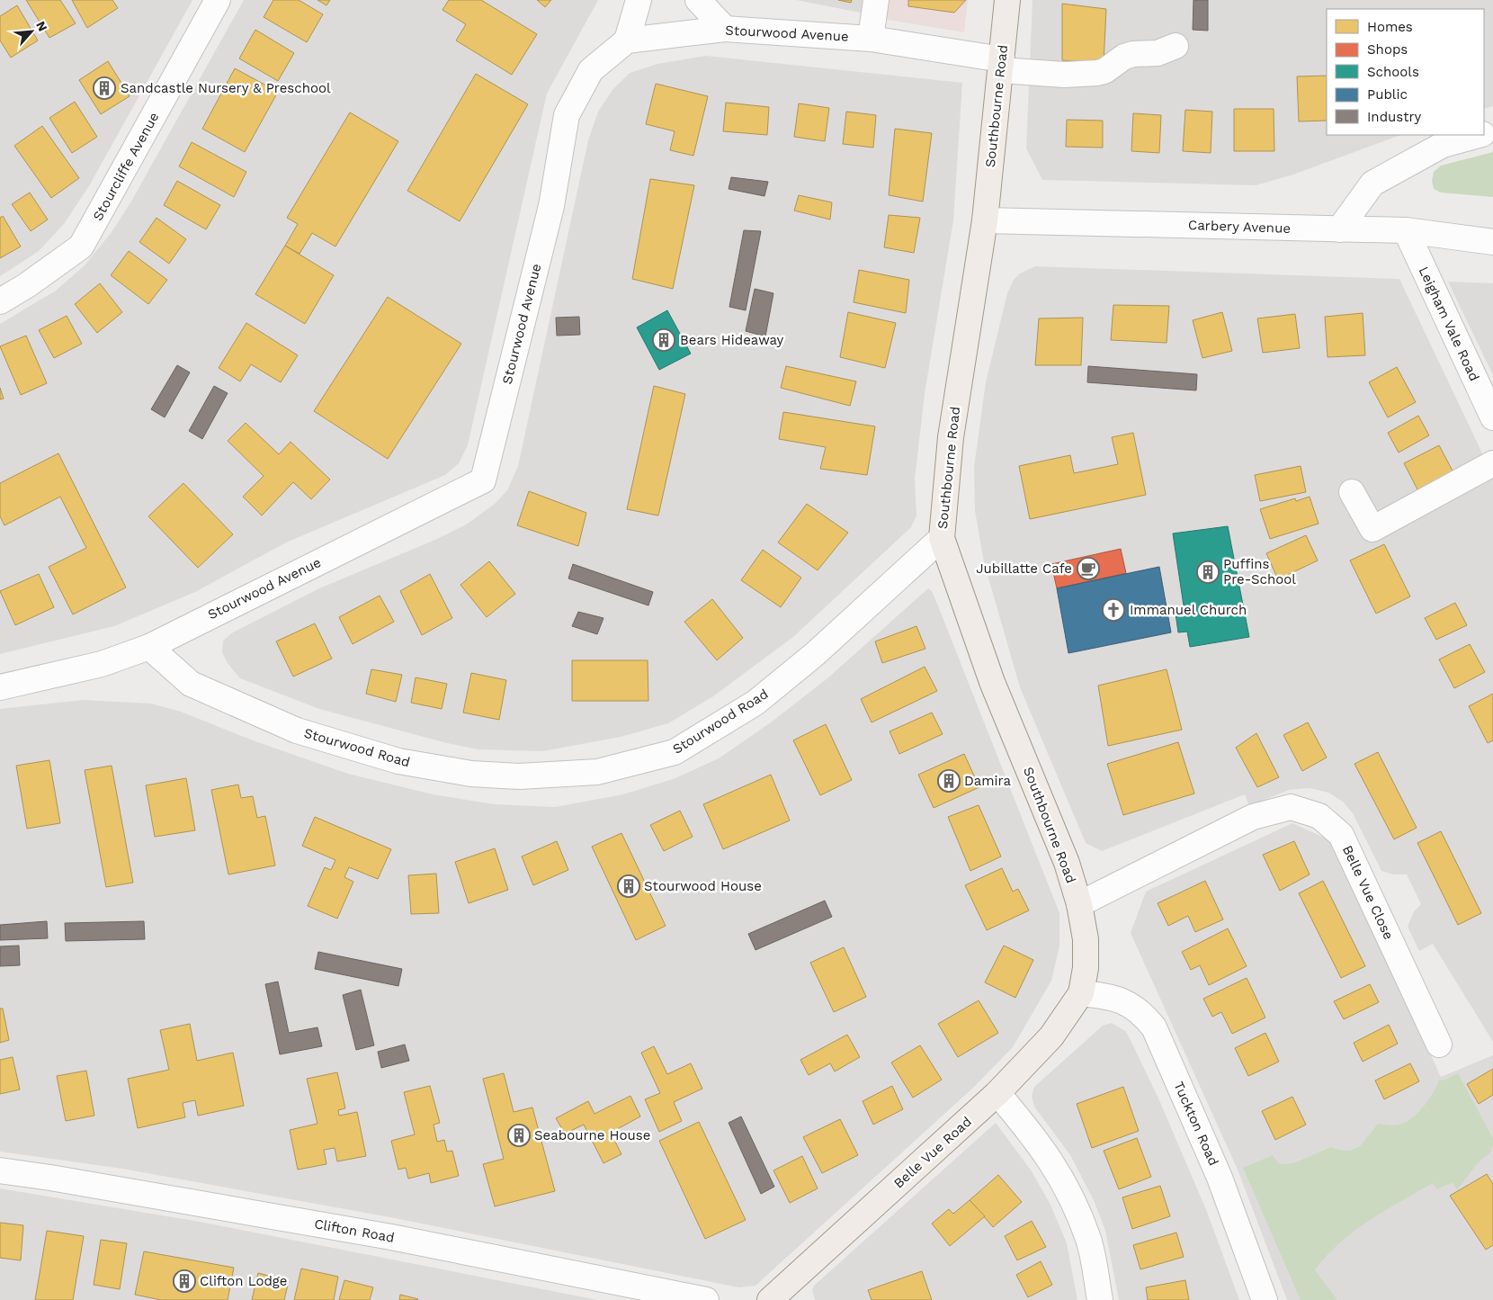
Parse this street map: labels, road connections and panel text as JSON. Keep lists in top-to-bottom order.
{
  "streets": {
    "main road": ["Southbourne Road", "Belle Vue Road"],
    "street": [
      "Stourwood Avenue",
      "Stourcliffe Avenue",
      "Carbery Avenue",
      "Leigham Vale Road",
      "Stourwood Road",
      "Belle Vue Close",
      "Tuckton Road",
      "Clifton Road"
    ]
  },
  "crossings": [
    ["Stourwood Avenue", "Southbourne Road"],
    ["Stourwood Avenue", "Stourwood Road"],
    ["Southbourne Road", "Carbery Avenue"],
    ["Southbourne Road", "Stourwood Road"],
    ["Southbourne Road", "Belle Vue Close"],
    ["Southbourne Road", "Tuckton Road"],
    ["Southbourne Road", "Belle Vue Road"],
    ["Carbery Avenue", "Leigham Vale Road"],
    ["Tuckton Road", "Belle Vue Road"]
  ],
  "places": {
    "building": [
      "Sandcastle Nursery & Preschool",
      "Bears Hideaway",
      "Puffins Pre-School",
      "Damira",
      "Stourwood House",
      "Seabourne House",
      "Clifton Lodge"
    ],
    "cafe": ["Jubillatte Cafe"],
    "church": ["Immanuel Church"]
  },
  "legend": [
    "Homes",
    "Shops",
    "Schools",
    "Public",
    "Industry"
  ],
  "north": "top right"
}
